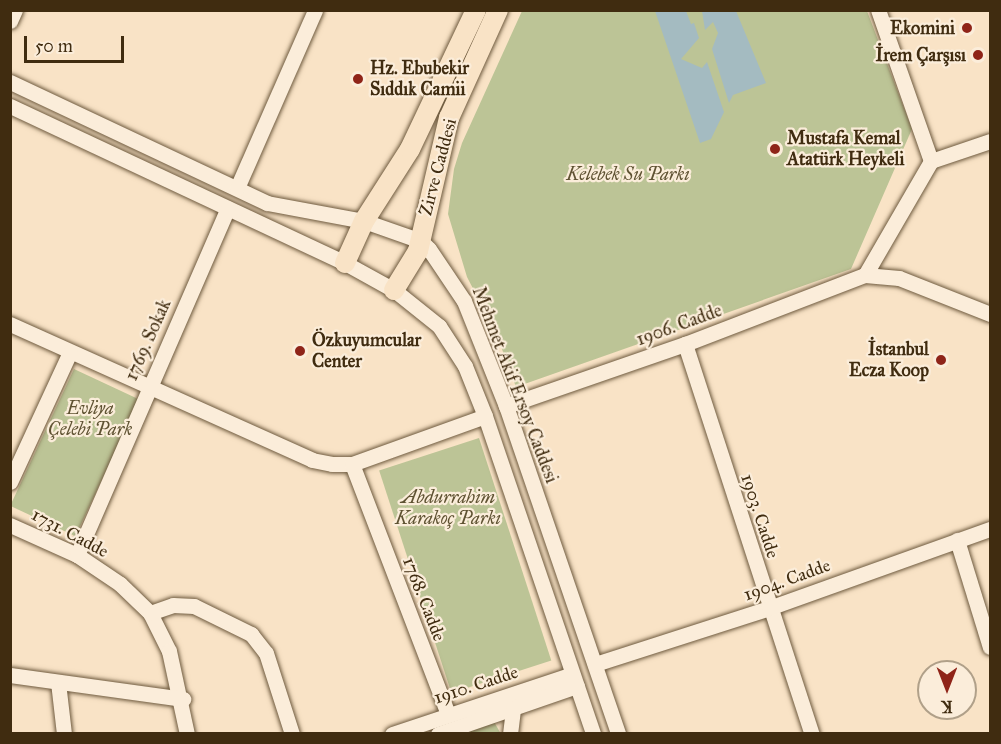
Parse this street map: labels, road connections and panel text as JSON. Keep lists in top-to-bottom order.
{
  "streets": {
    "main road": ["Zirve Caddesi"],
    "street": [
      "1906. Cadde",
      "1769. Sokak",
      "Mehmet Akif Ersoy Caddesi",
      "1903. Cadde",
      "1731. Cadde",
      "1904. Cadde",
      "1768. Cadde",
      "1910. Cadde"
    ]
  },
  "crossings": [
    ["Zirve Caddesi", "Mehmet Akif Ersoy Caddesi"],
    ["1906. Cadde", "Mehmet Akif Ersoy Caddesi"],
    ["1906. Cadde", "1903. Cadde"],
    ["1769. Sokak", "1731. Cadde"],
    ["Mehmet Akif Ersoy Caddesi", "1904. Cadde"],
    ["1903. Cadde", "1904. Cadde"],
    ["1768. Cadde", "1910. Cadde"]
  ],
  "parks": ["Kelebek Su Parkı", "Evliya Çelebi Park", "Abdurrahim Karakoç Parkı"],
  "places": [
    "Ekomini",
    "İrem Çarşısı",
    "Hz. Ebubekir Sıddık Camii",
    "Mustafa Kemal Atatürk Heykeli",
    "Özkuyumcular Center",
    "İstanbul Ecza Koop"
  ],
  "scale_bar": "50 m",
  "north": "bottom"
}
